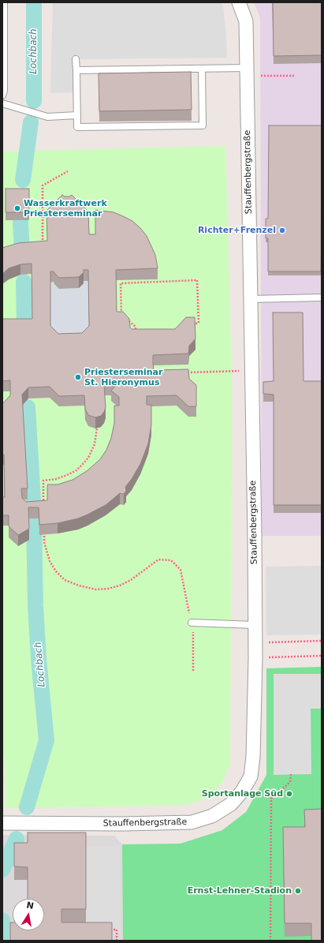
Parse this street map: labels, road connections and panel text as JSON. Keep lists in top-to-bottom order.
{
  "streets": {
    "street": ["Stauffenbergstraße"]
  },
  "water": ["Lochbach"],
  "places": [
    "Wasserkraftwerk Priesterseminar",
    "Richter+Frenzel",
    "Priesterseminar St. Hieronymus",
    "Sportanlage Süd",
    "Ernst-Lehner-Stadion"
  ],
  "north": "top"
}
